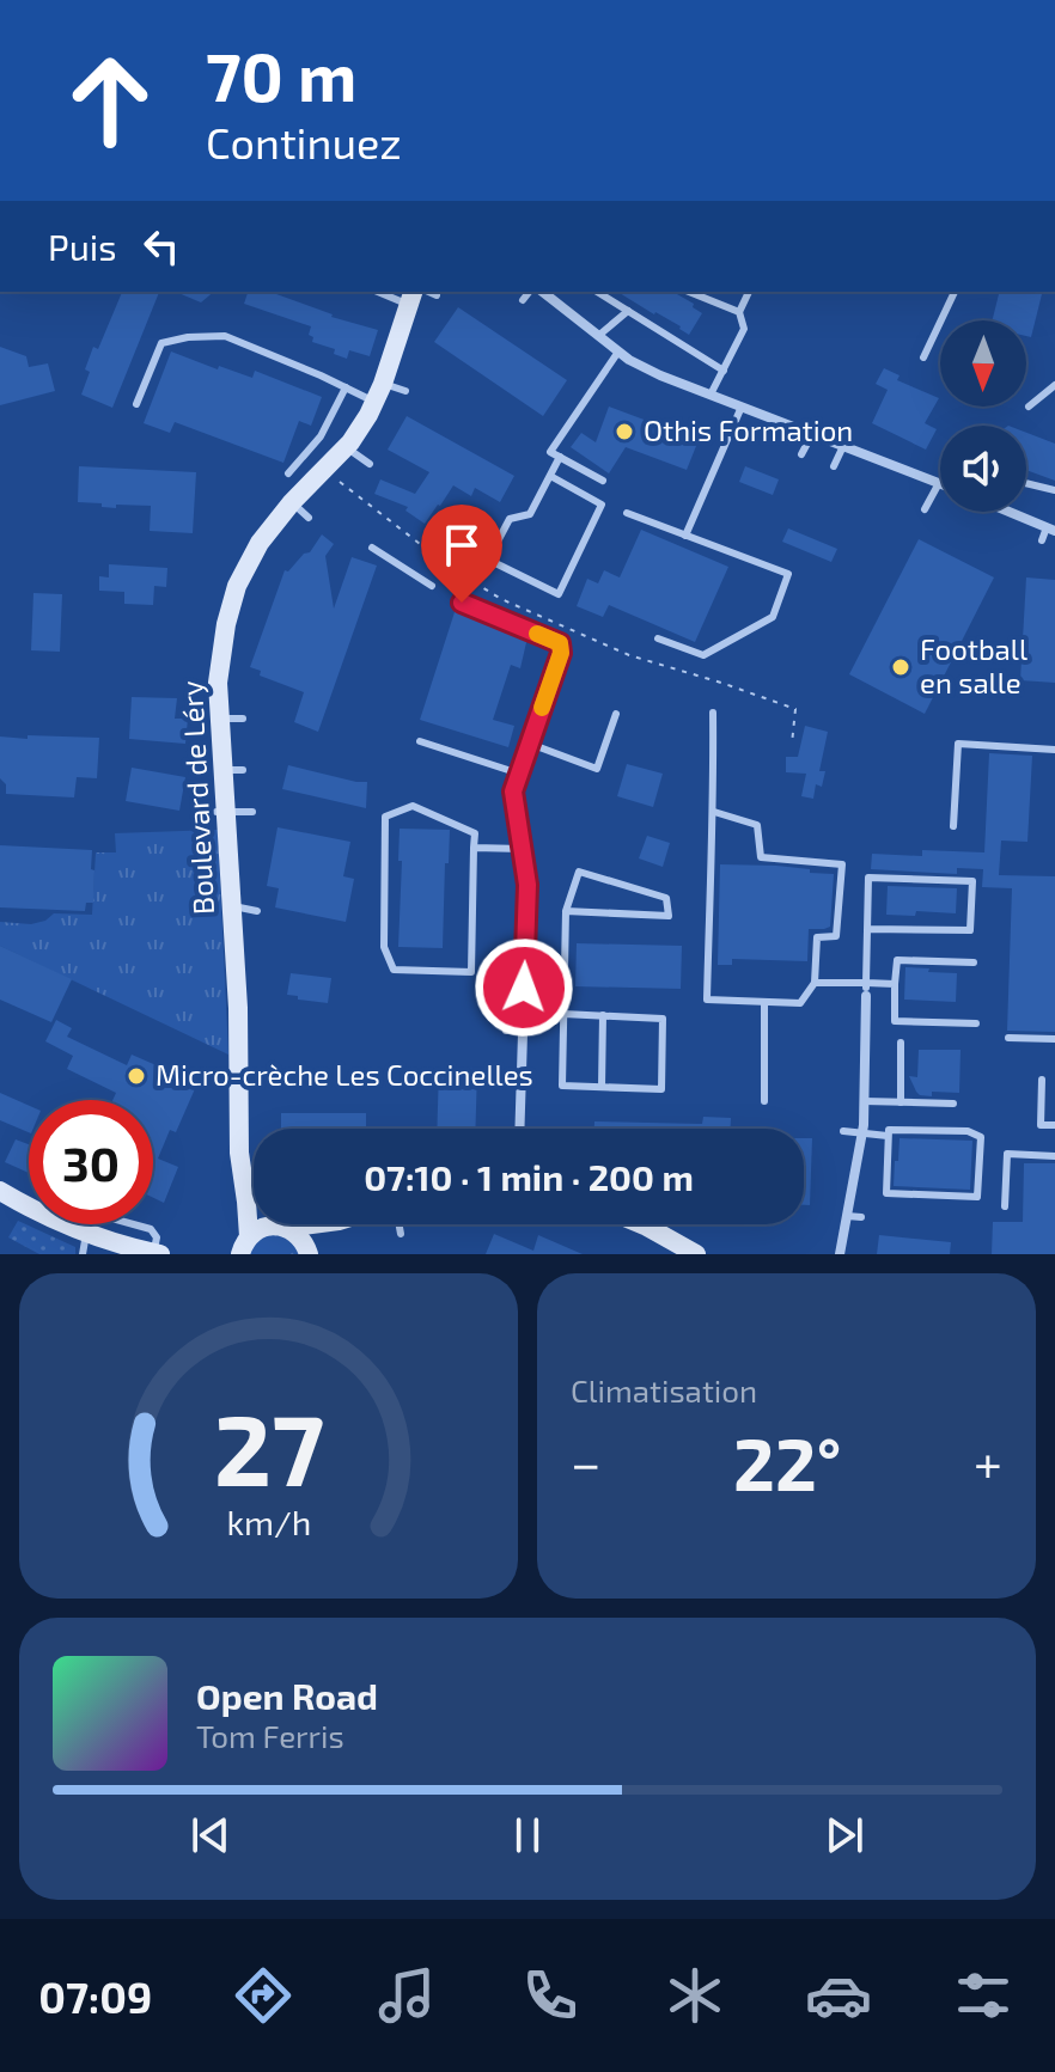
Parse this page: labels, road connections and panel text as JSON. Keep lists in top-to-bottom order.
{
  "streets": {
    "street": ["Boulevard de Léry"]
  },
  "places": ["Othis Formation", "Football en salle", "Micro-crèche Les Coccinelles"],
  "north": "bottom",
  "page": {
    "turn": ["70 m", "Continuez"],
    "then": "Puis",
    "limit": "30",
    "trip": "07:10 · 1 min · 200 m",
    "tile": "Climatisation",
    "heat": ["−", "22°", "+"],
    "song": ["Open Road", "Tom Ferris"],
    "tabs": "07:09",
    "gauge": ["27", "km/h"]
  }
}
